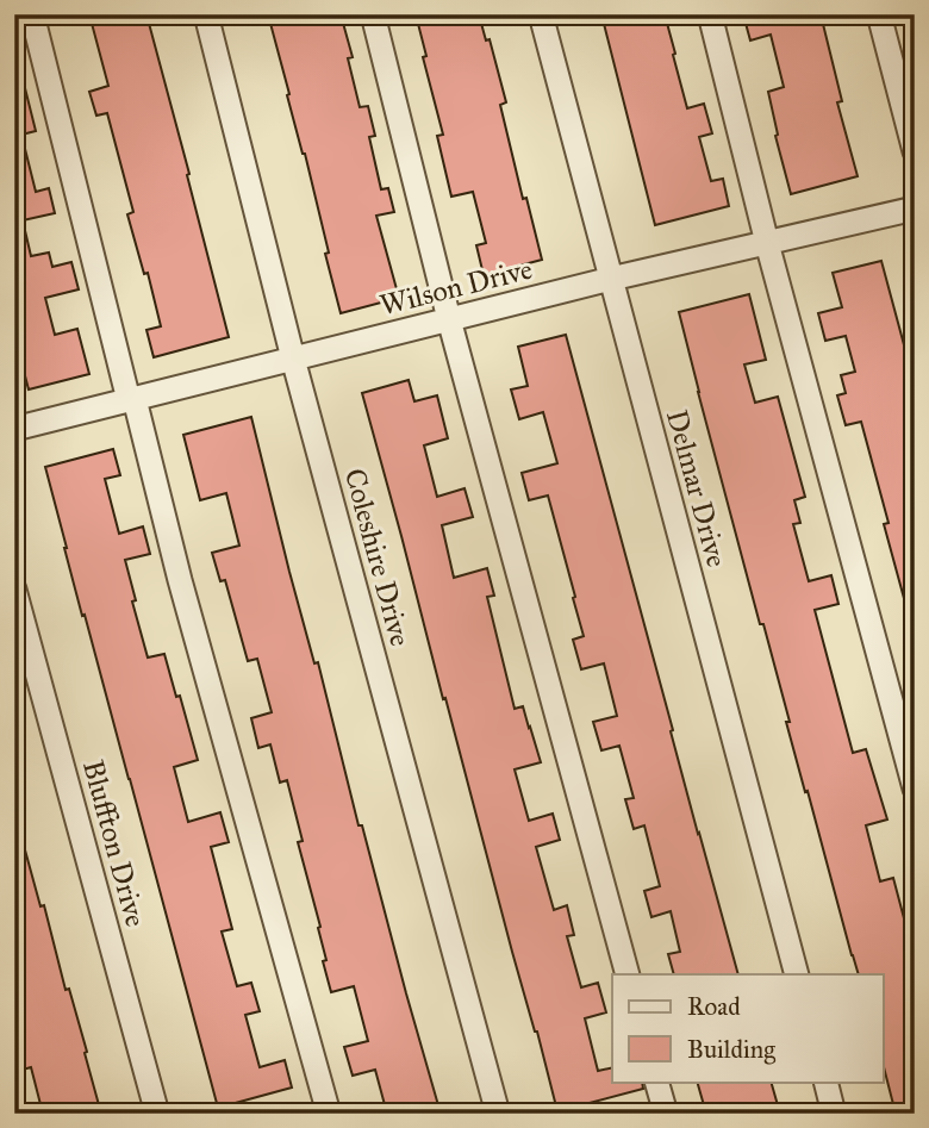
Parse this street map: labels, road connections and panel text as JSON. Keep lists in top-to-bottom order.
{
  "streets": {
    "street": [
      "Wilson Drive",
      "Delmar Drive",
      "Coleshire Drive",
      "Bluffton Drive"
    ]
  },
  "crossings": [
    ["Wilson Drive", "Delmar Drive"],
    ["Wilson Drive", "Coleshire Drive"]
  ],
  "legend": ["Road", "Building"]
}
